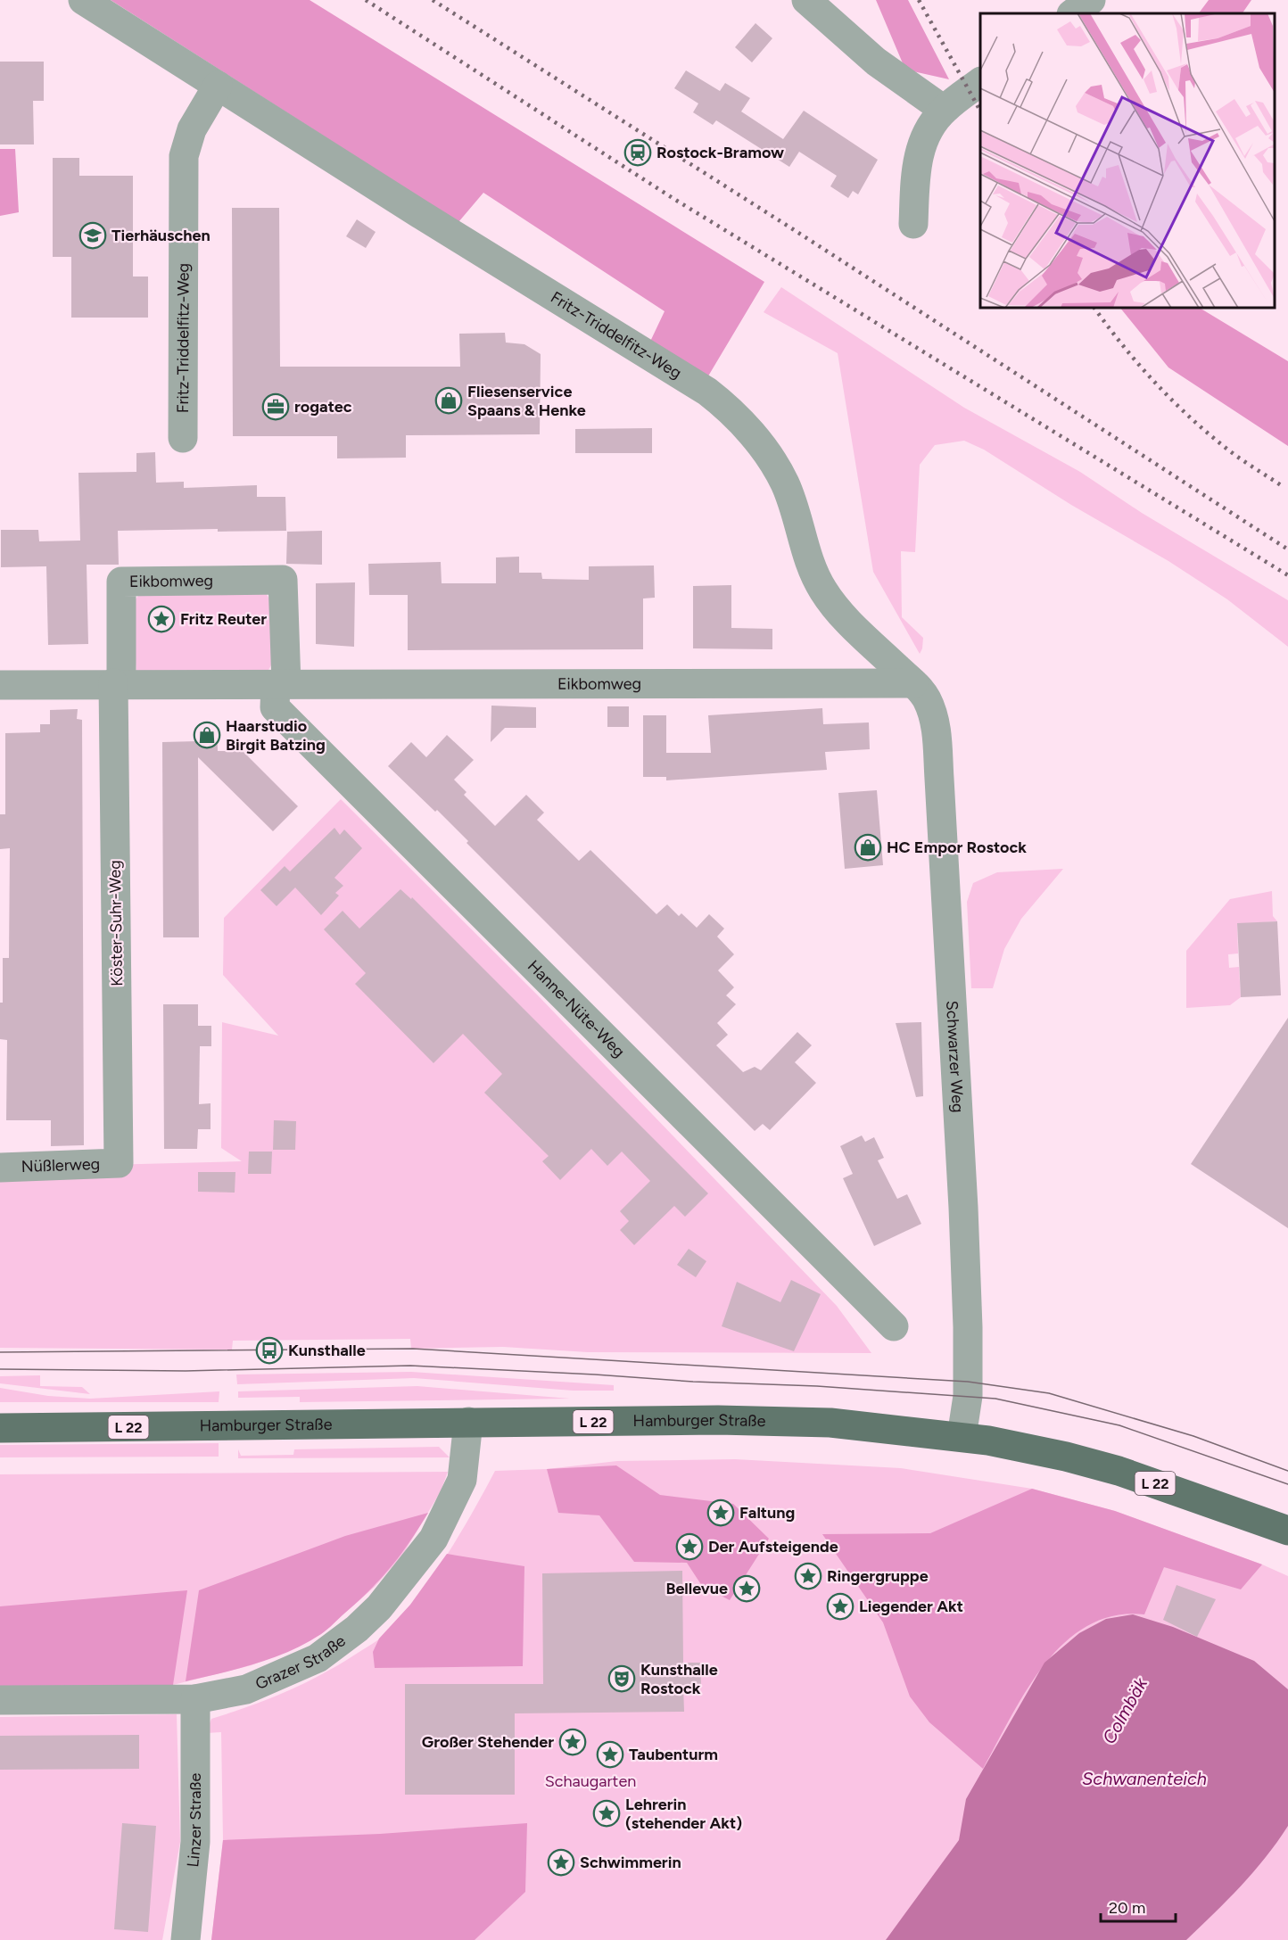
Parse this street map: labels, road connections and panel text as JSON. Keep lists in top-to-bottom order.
{
  "streets": {
    "main road": ["Hamburger Straße", "L 22"],
    "street": [
      "Fritz-Triddelfitz-Weg",
      "Eikbomweg",
      "Köster-Suhr-Weg",
      "Hanne-Nüte-Weg",
      "Schwarzer Weg",
      "Nüßlerweg",
      "Grazer Straße",
      "Linzer Straße"
    ]
  },
  "crossings": [
    ["Fritz-Triddelfitz-Weg", "Eikbomweg"],
    ["Fritz-Triddelfitz-Weg", "Schwarzer Weg"],
    ["Eikbomweg", "Köster-Suhr-Weg"],
    ["Eikbomweg", "Hanne-Nüte-Weg"],
    ["Eikbomweg", "Schwarzer Weg"],
    ["Köster-Suhr-Weg", "Nüßlerweg"],
    ["Schwarzer Weg", "Hamburger Straße"],
    ["Hamburger Straße", "Grazer Straße"],
    ["Grazer Straße", "Linzer Straße"]
  ],
  "water": ["Colmbäk", "Schwanenteich"],
  "parks": ["Schaugarten"],
  "places": {
    "station": ["Rostock-Bramow"],
    "school or university": ["Tierhäuschen"],
    "shop": ["Fliesenservice Spaans & Henke", "Haarstudio Birgit Batzing", "HC Empor Rostock"],
    "office": ["rogatec"],
    "place": [
      "Fritz Reuter",
      "Faltung",
      "Der Aufsteigende",
      "Ringergruppe",
      "Bellevue",
      "Liegender Akt",
      "Großer Stehender",
      "Taubenturm",
      "Lehrerin (stehender Akt)",
      "Schwimmerin"
    ],
    "bus stop": ["Kunsthalle"],
    "theatre": ["Kunsthalle Rostock"]
  },
  "scale_bar": "20 m"
}
